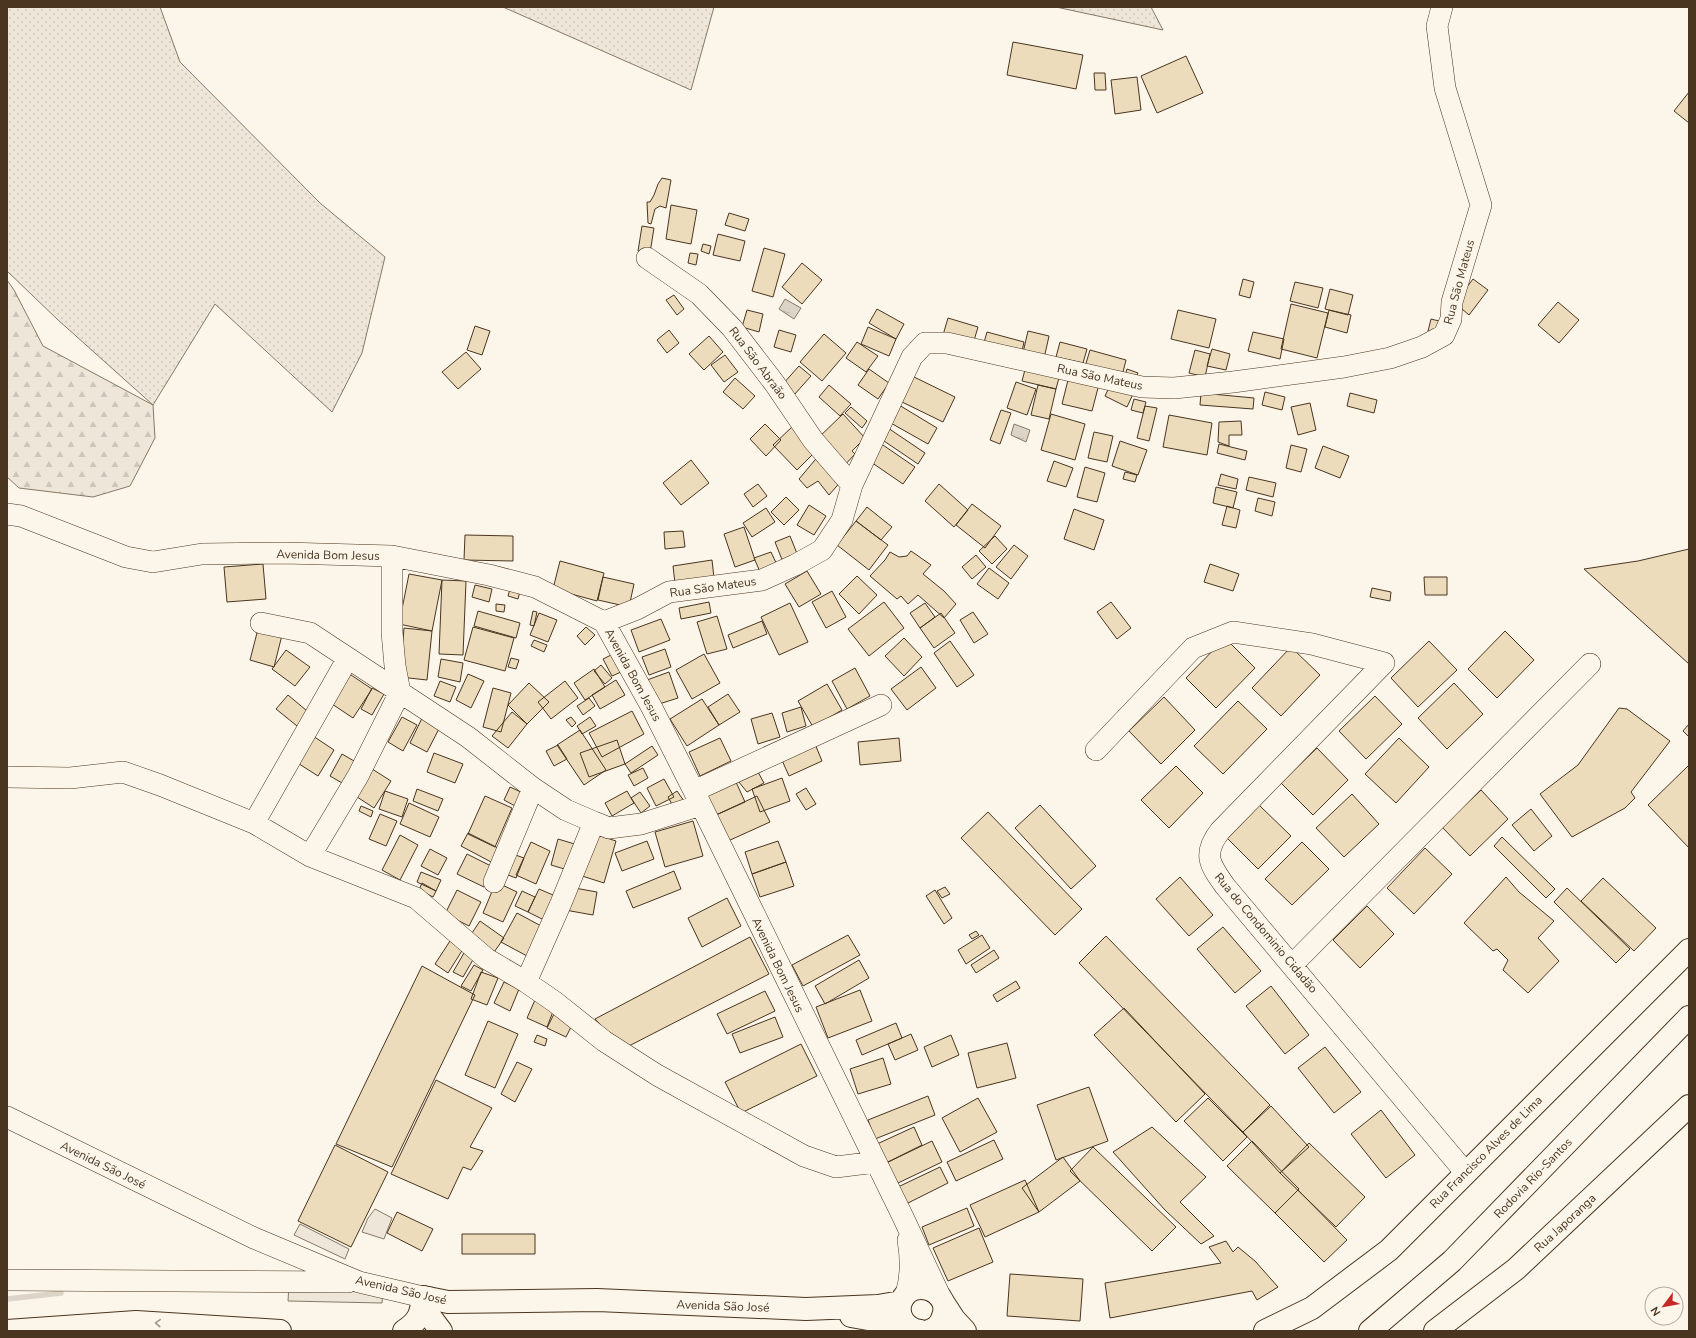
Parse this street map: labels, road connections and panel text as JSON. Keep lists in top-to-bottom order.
{
  "streets": {
    "main road": [
      "Rua Francisco Alves de Lima",
      "Avenida São José",
      "Rodovia Rio-Santos",
      "Rua Japoranga"
    ],
    "street": [
      "Rua São Mateus",
      "Rua São Abraão",
      "Avenida Bom Jesus",
      "Rua do Condominio Cidadão"
    ]
  },
  "crossings": [
    ["Rua São Mateus", "Rua São Abraão"],
    ["Rua São Mateus", "Avenida Bom Jesus"],
    ["Avenida Bom Jesus", "Avenida São José"],
    ["Rua do Condominio Cidadão", "Rua Francisco Alves de Lima"]
  ],
  "north": "bottom left"
}
